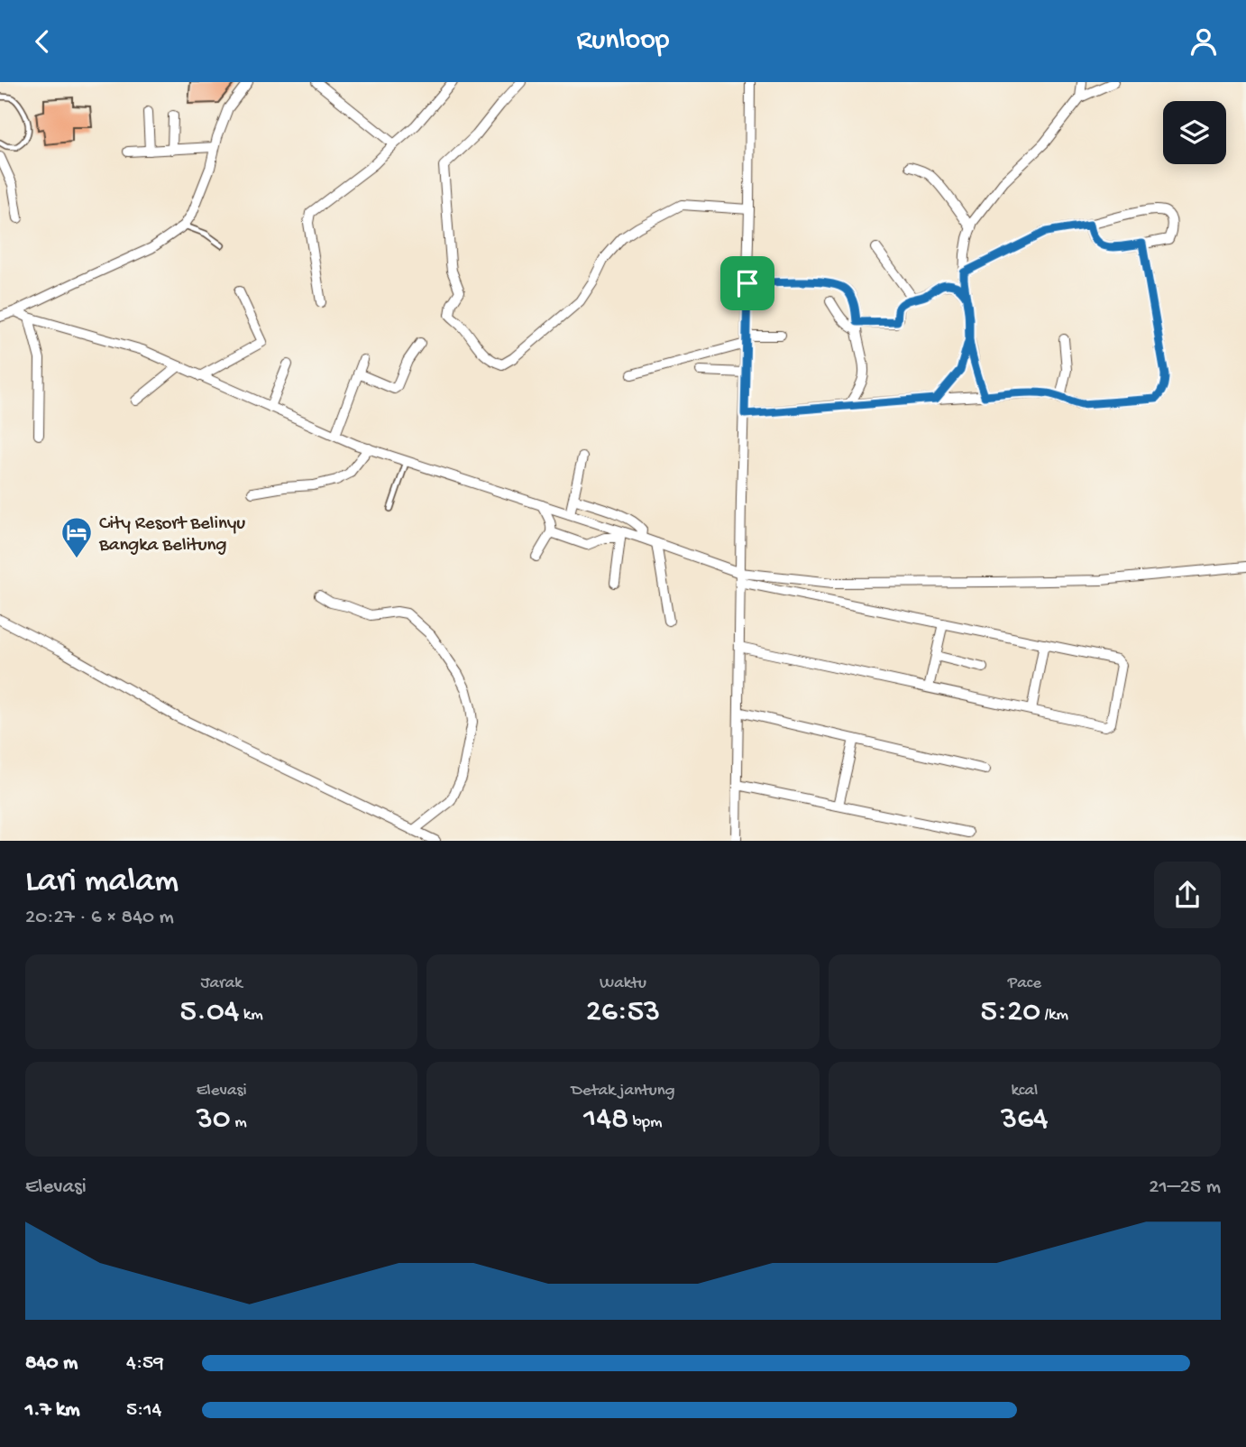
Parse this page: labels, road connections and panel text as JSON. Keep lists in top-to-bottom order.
{
  "places": {
    "hotel": ["City Resort Belinyu Bangka Belitung"]
  },
  "page": {
    "header": "Runloop",
    "heading": ["Lari malam", "20:27 · 6 × 840 m"],
    "stats": [
      ["Jarak", "5.04 km"],
      ["Waktu", "26:53"],
      ["Pace", "5:20 /km"],
      ["Elevasi", "30 m"],
      ["Detak jantung", "148 bpm"],
      ["kcal", "364"]
    ],
    "chart": ["Elevasi", "21–25 m"],
    "list": [
      {
        "name": "840 m",
        "note": "4:59"
      },
      {
        "name": "1.7 km",
        "note": "5:14"
      }
    ]
  }
}
